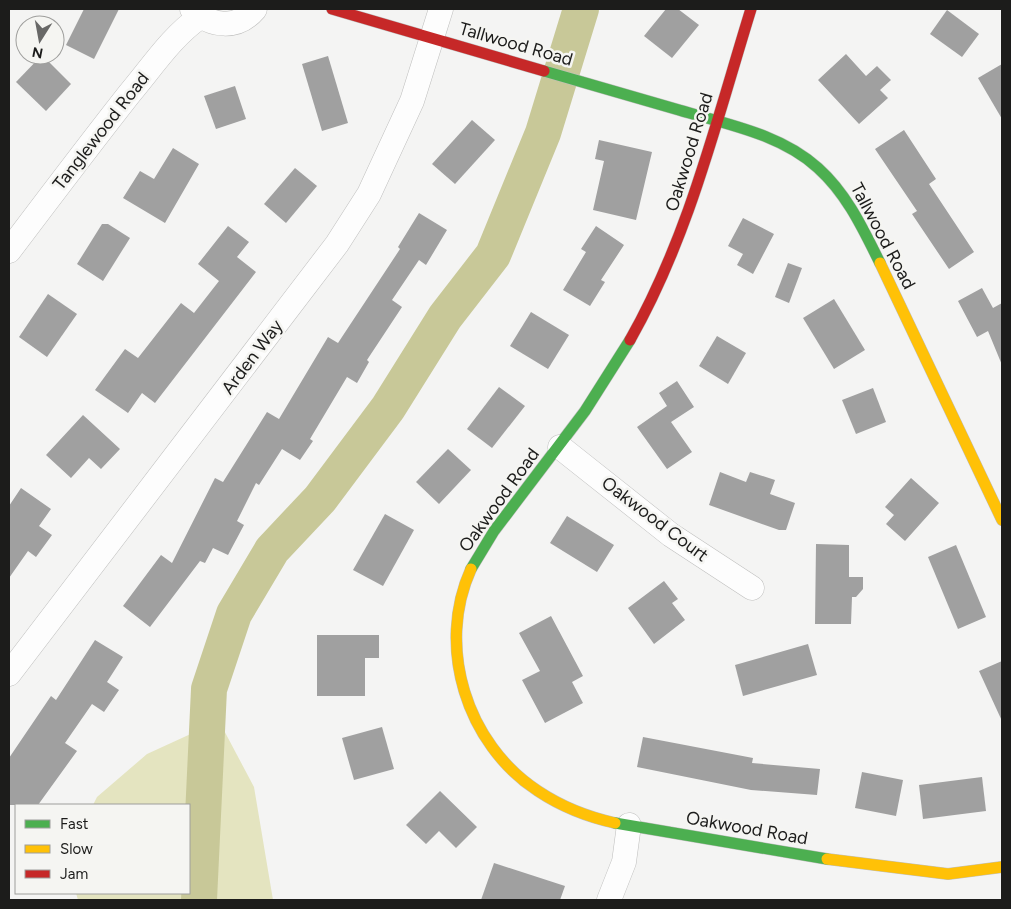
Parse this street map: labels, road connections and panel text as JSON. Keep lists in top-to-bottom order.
{
  "streets": {
    "street": [
      "Tallwood Road",
      "Tanglewood Road",
      "Oakwood Road",
      "Arden Way",
      "Oakwood Court"
    ]
  },
  "crossings": [
    ["Tallwood Road", "Oakwood Road"],
    ["Tallwood Road", "Arden Way"],
    ["Oakwood Road", "Oakwood Court"]
  ],
  "legend": ["Fast", "Slow", "Jam"],
  "north": "bottom"
}
